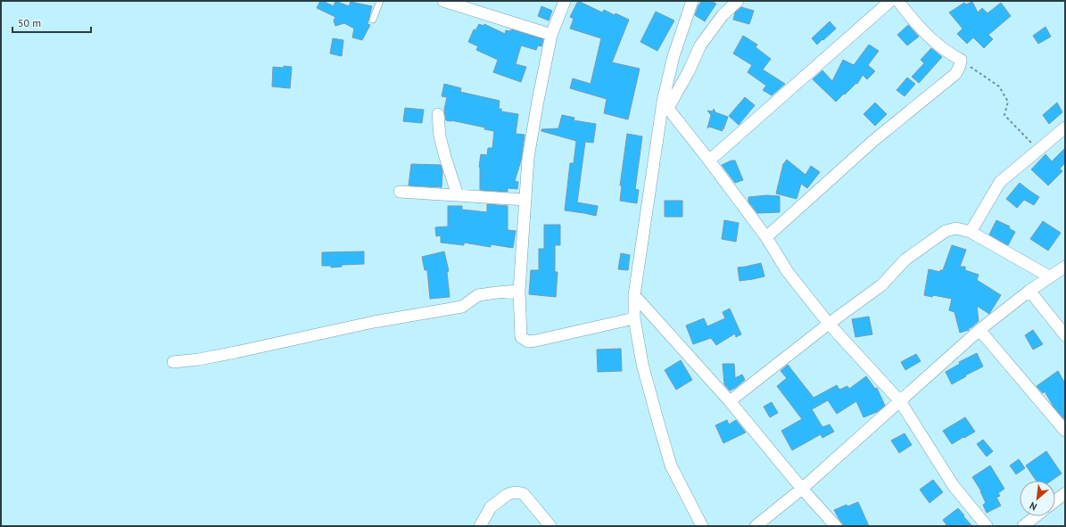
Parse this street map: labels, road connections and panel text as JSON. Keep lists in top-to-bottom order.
{
  "scale_bar": "50 m",
  "north": "bottom left"
}
